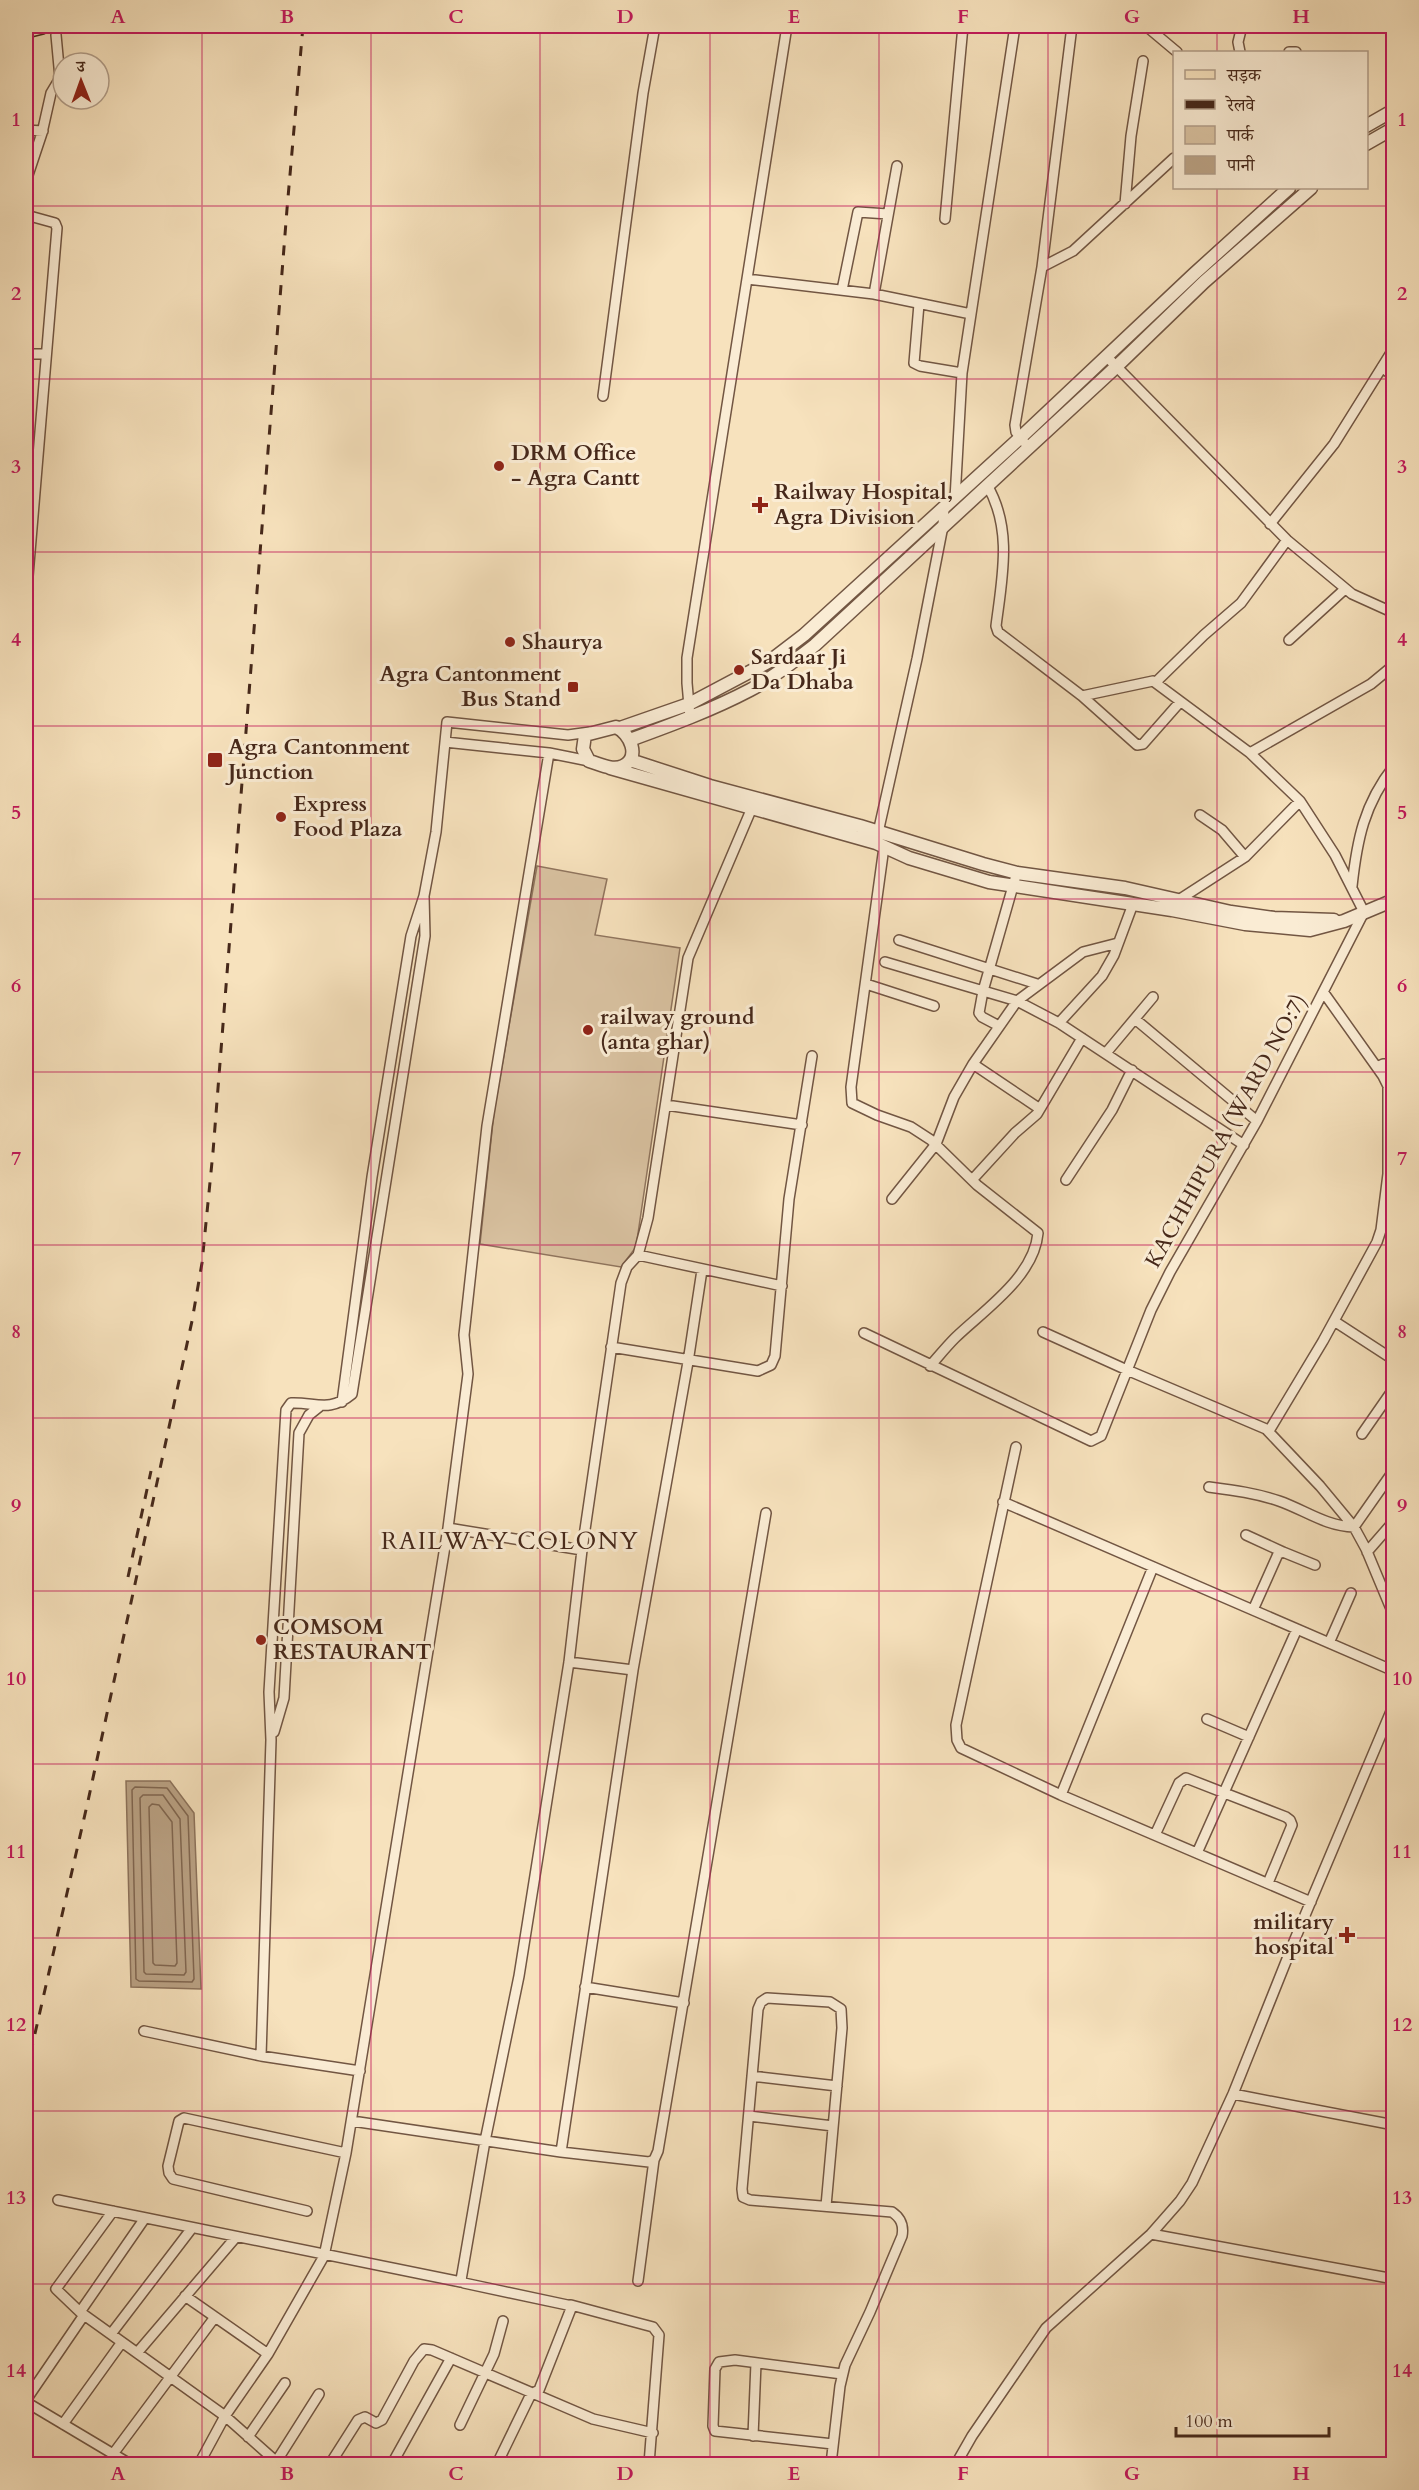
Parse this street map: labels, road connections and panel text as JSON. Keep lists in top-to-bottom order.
{
  "streets": {
    "street": ["KACHHIPURA (WARD NO:7)"]
  },
  "districts": ["RAILWAY COLONY"],
  "places": {
    "other": [
      "DRM Office - Agra Cantt",
      "Shaurya",
      "Sardaar Ji Da Dhaba",
      "Express Food Plaza",
      "railway ground (anta ghar)",
      "COMSOM RESTAURANT"
    ],
    "health": ["Railway Hospital, Agra Division", "military hospital"],
    "transit": ["Agra Cantonment Bus Stand", "Agra Cantonment Junction"]
  },
  "legend": [
    "सड़क",
    "रेलवे",
    "पार्क",
    "पानी"
  ],
  "scale_bar": "100 m",
  "north": "top",
  "grid": {
    "columns": [
      "A",
      "B",
      "C",
      "D",
      "E",
      "F",
      "G",
      "H"
    ],
    "rows": [
      "1",
      "2",
      "3",
      "4",
      "5",
      "6",
      "7",
      "8",
      "9",
      "10",
      "11",
      "12",
      "13",
      "14"
    ]
  }
}
